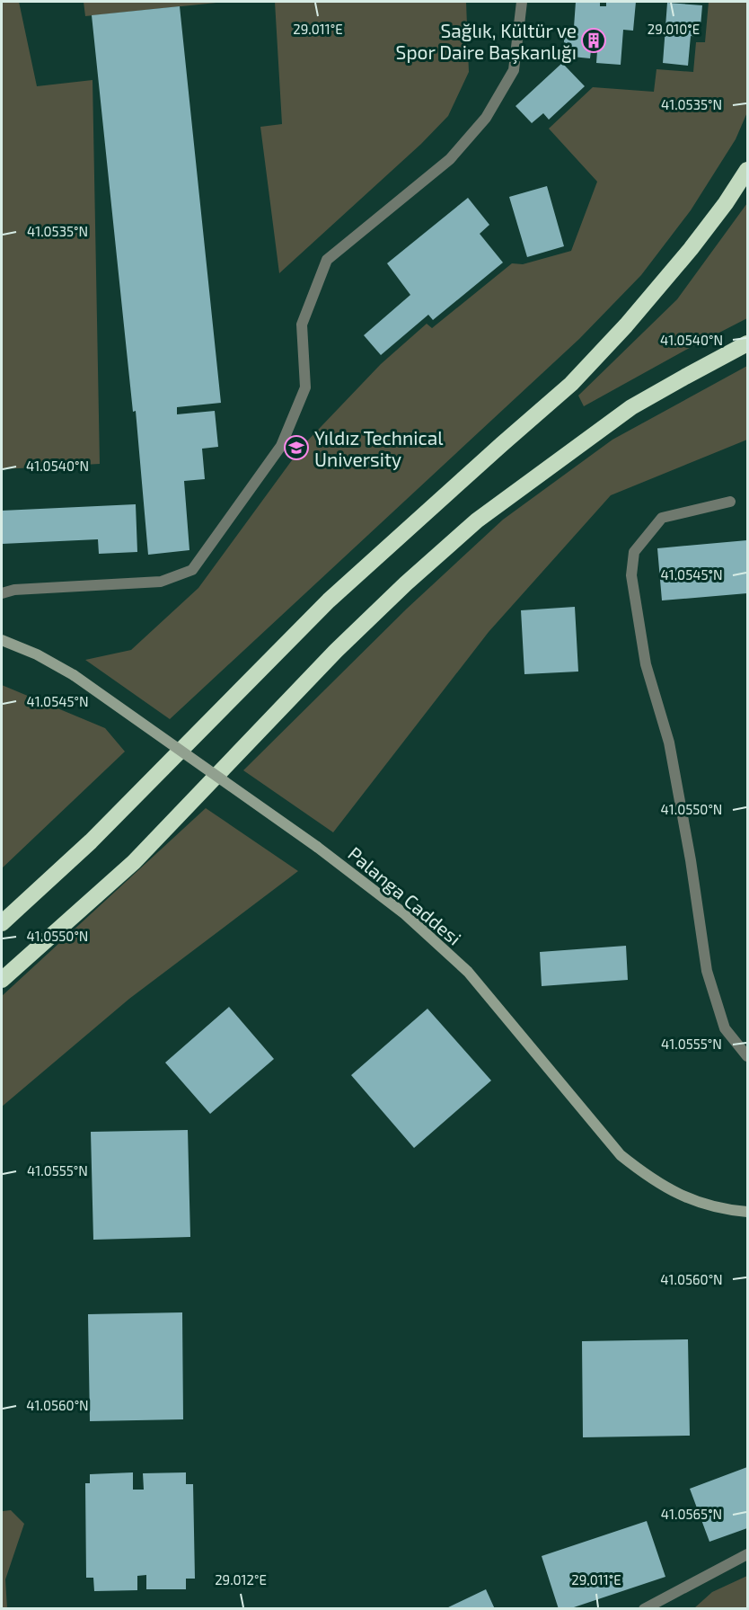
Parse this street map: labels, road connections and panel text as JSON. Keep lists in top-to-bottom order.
{
  "streets": {
    "main road": ["Palanga Caddesi"]
  },
  "places": {
    "building": ["Sağlık, Kültür ve Spor Daire Başkanlığı"],
    "school or university": ["Yıldız Technical University"]
  },
  "coordinates": [
    "29.011°E",
    "29.010°E",
    "41.0535°N",
    "41.0540°N",
    "41.0545°N",
    "41.0550°N",
    "41.0555°N",
    "41.0560°N",
    "41.0565°N",
    "29.012°E"
  ]
}
